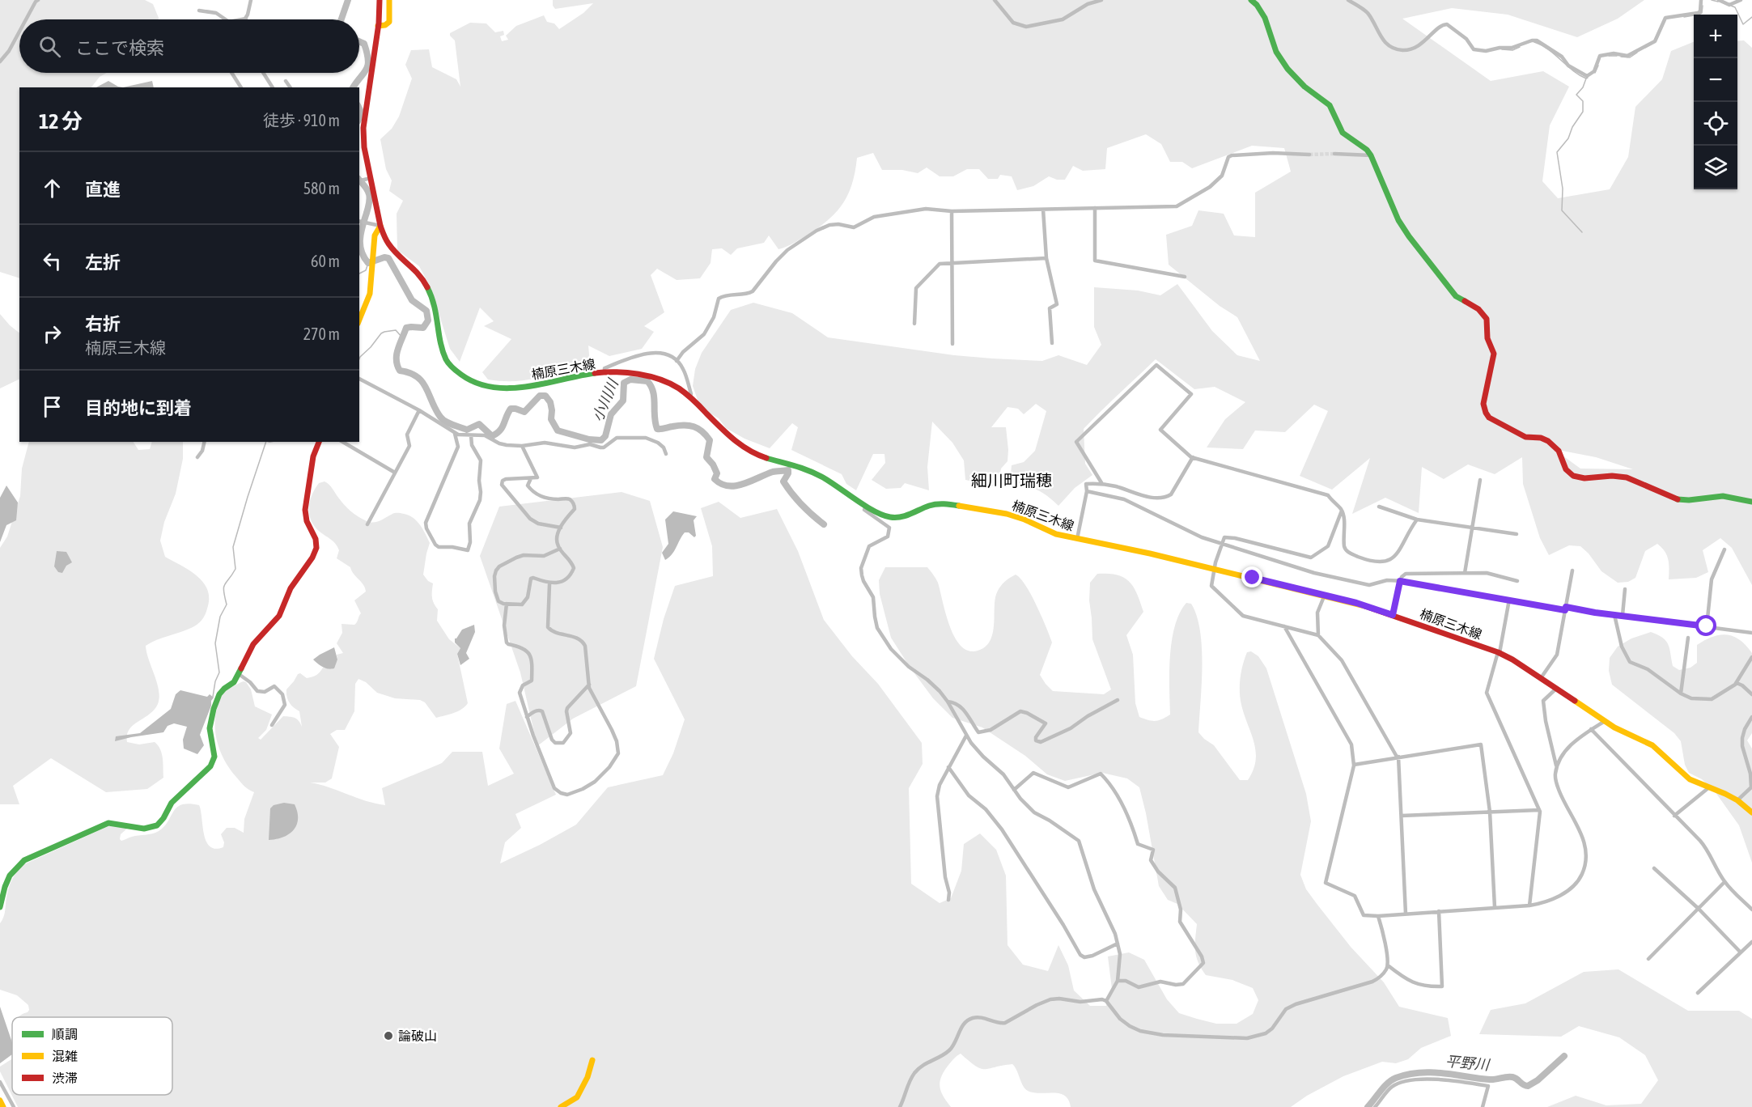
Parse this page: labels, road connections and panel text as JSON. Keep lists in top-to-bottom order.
{
  "streets": {
    "main road": ["楠原三木線"]
  },
  "districts": ["細川町瑞穂"],
  "water": ["小川川", "平野川"],
  "places": ["論破山"],
  "legend": ["順調", "混雑", "渋滞"],
  "page": {
    "map_buttons": ["+", "−"],
    "search": "ここで検索",
    "heading": ["12 分", "徒歩 · 910 m"],
    "list": [
      ["直進", "580 m"],
      ["左折", "60 m"],
      ["右折", "楠原三木線", "270 m"],
      "目的地に到着"
    ]
  }
}
